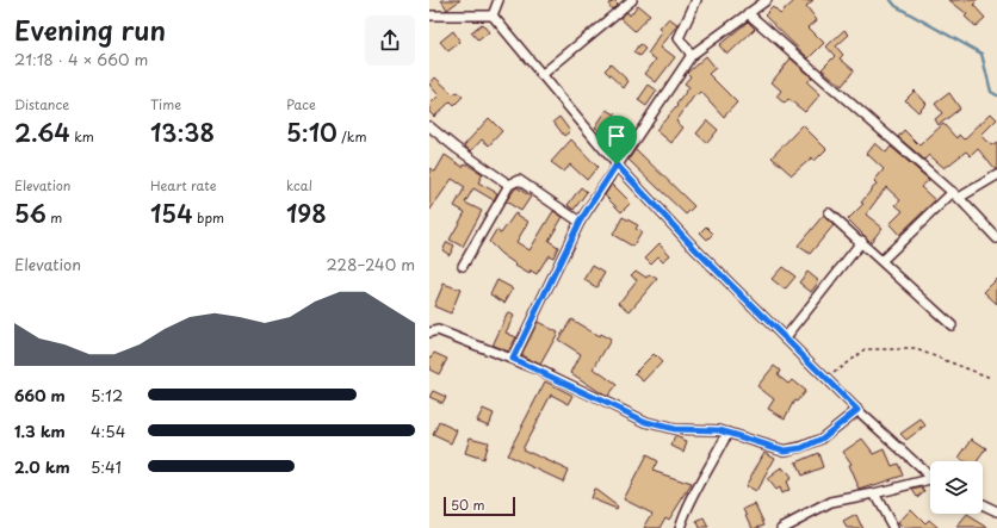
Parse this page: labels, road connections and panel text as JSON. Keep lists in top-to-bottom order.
{
  "scale_bar": "50 m",
  "page": {
    "heading": ["Evening run", "21:18 · 4 × 660 m"],
    "stats": [
      ["Distance", "2.64 km"],
      ["Time", "13:38"],
      ["Pace", "5:10 /km"],
      ["Elevation", "56 m"],
      ["Heart rate", "154 bpm"],
      ["kcal", "198"]
    ],
    "chart": ["Elevation", "228–240 m"],
    "list": [
      {
        "name": "660 m",
        "note": "5:12"
      },
      {
        "name": "1.3 km",
        "note": "4:54"
      },
      {
        "name": "2.0 km",
        "note": "5:41"
      }
    ],
    "scale": "50 m"
  }
}
